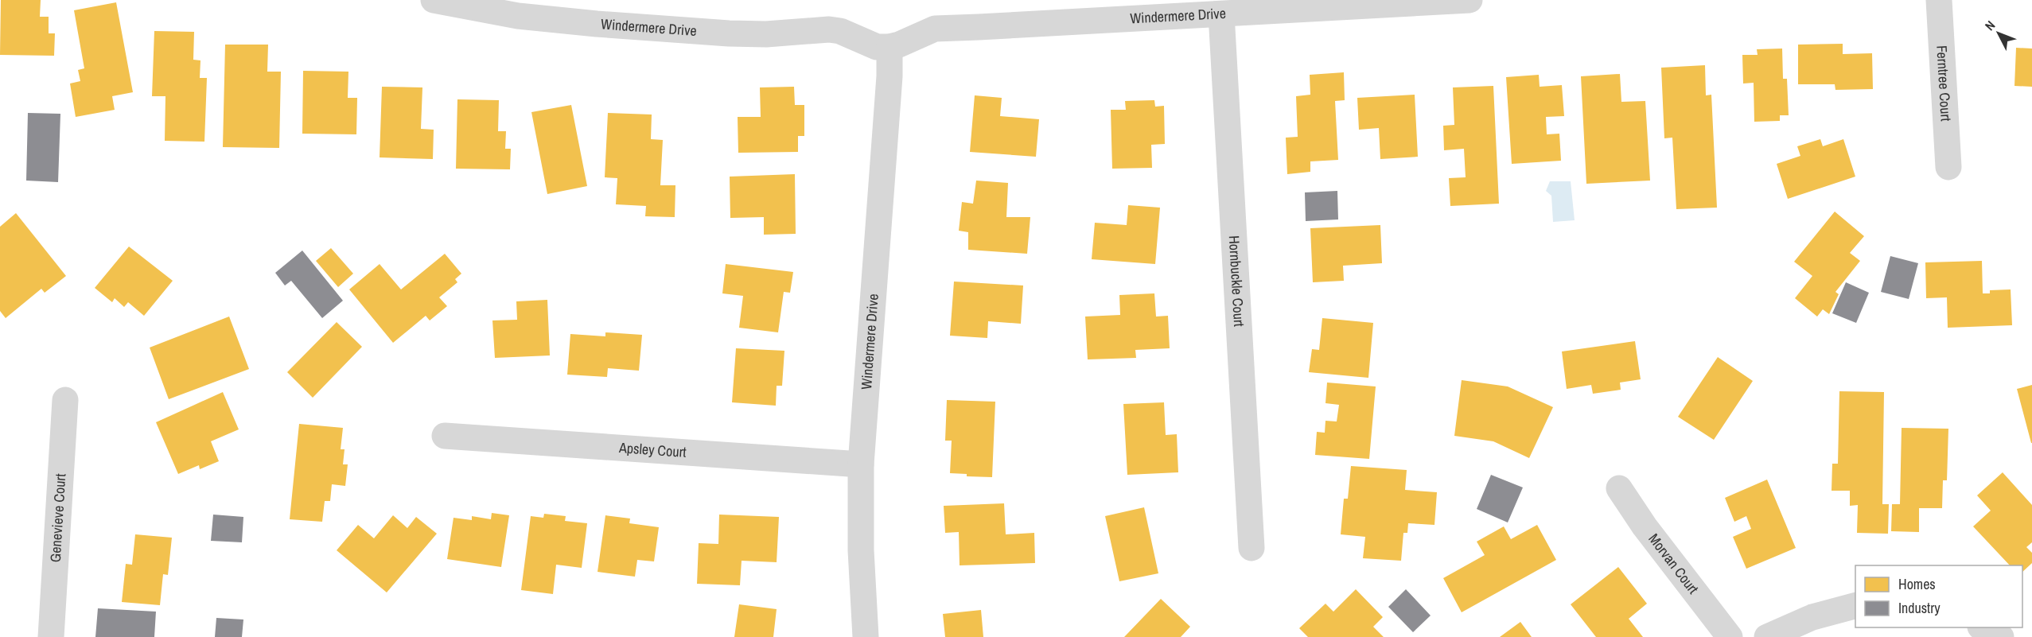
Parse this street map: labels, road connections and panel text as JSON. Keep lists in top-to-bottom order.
{
  "streets": {
    "street": [
      "Windermere Drive",
      "Ferntree Court",
      "Hornbuckle Court",
      "Apsley Court",
      "Genevieve Court",
      "Morvan Court"
    ]
  },
  "crossings": [
    ["Windermere Drive", "Hornbuckle Court"],
    ["Windermere Drive", "Apsley Court"]
  ],
  "legend": ["Homes", "Industry"],
  "north": "top left"
}
